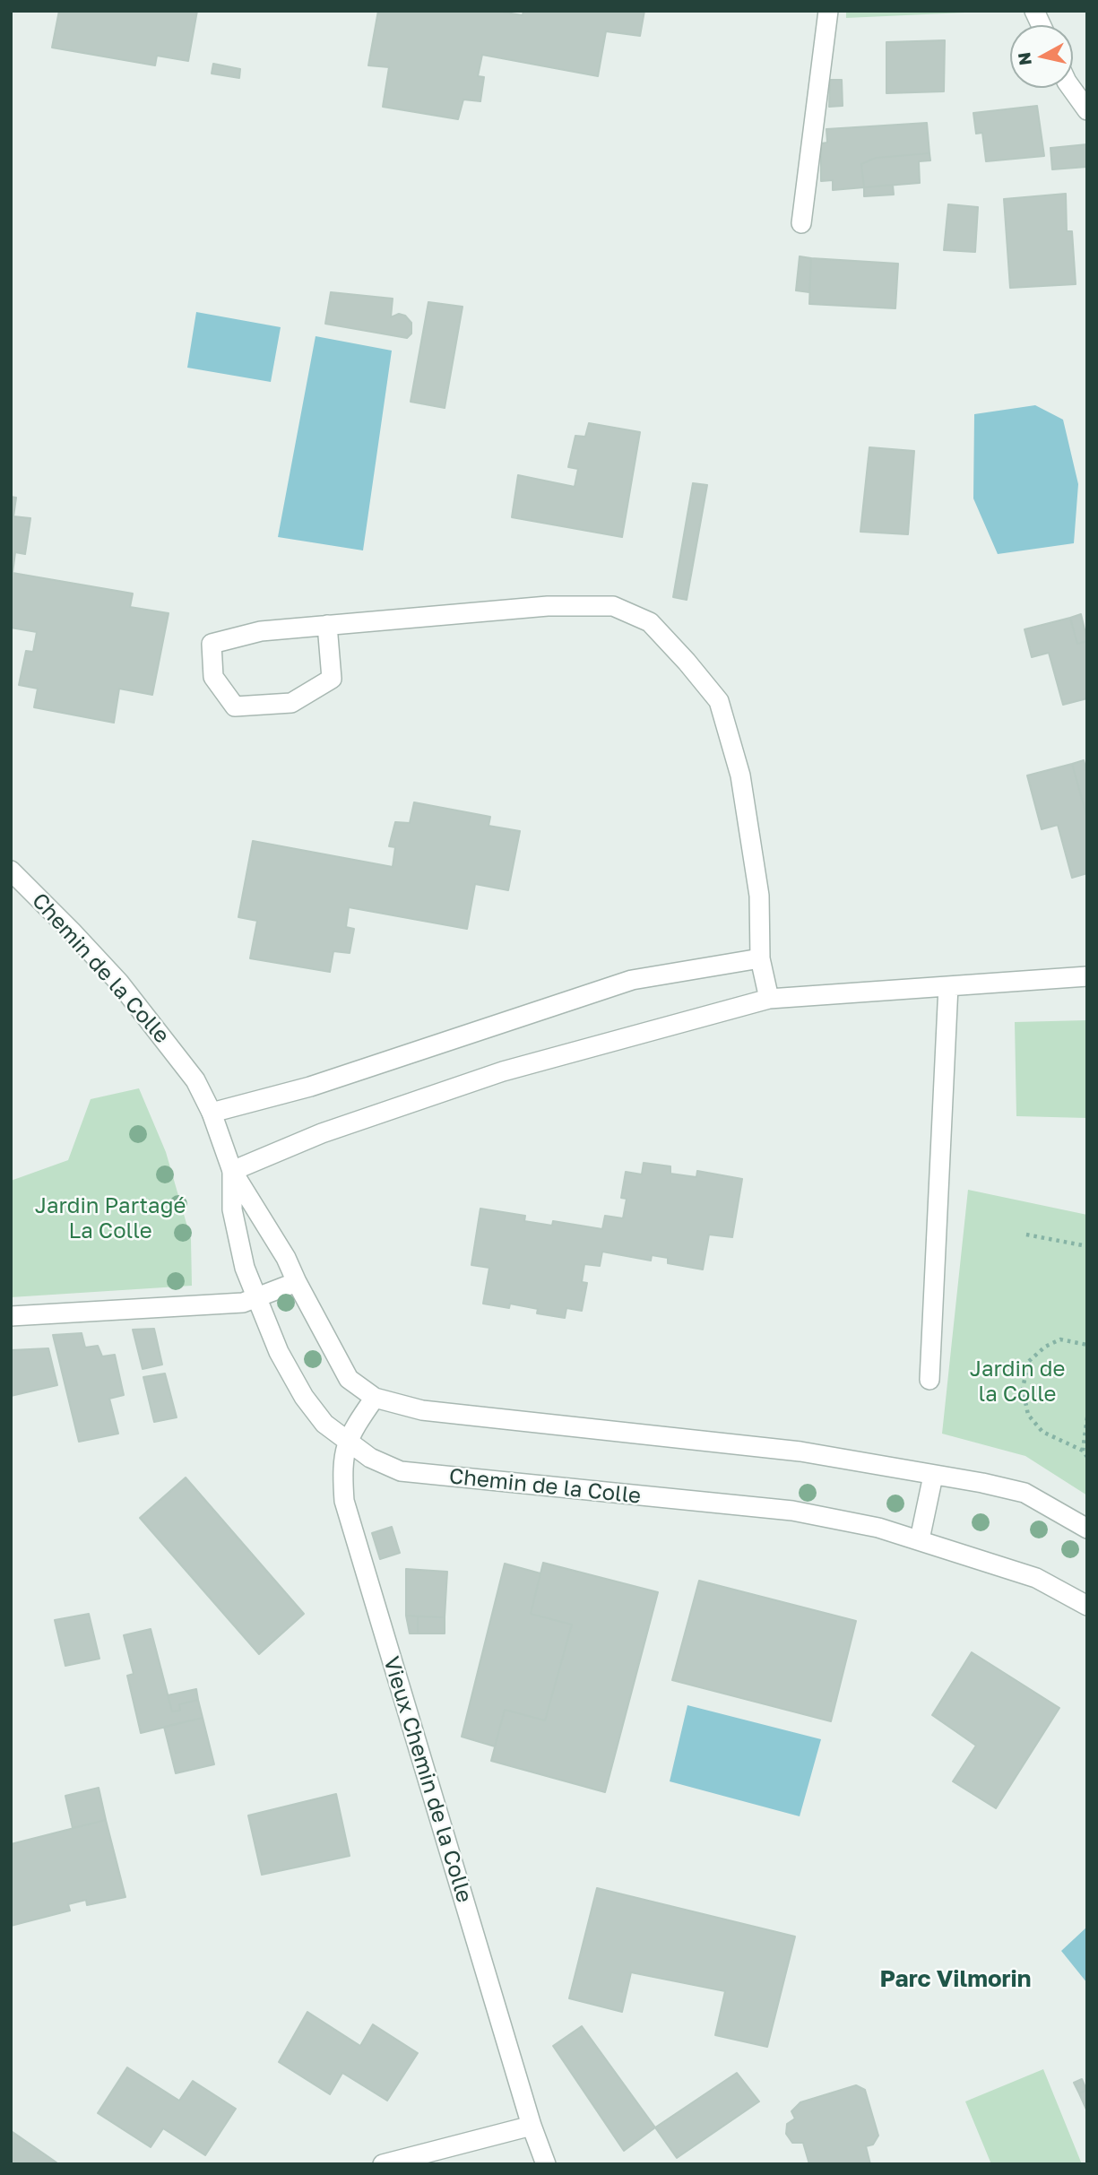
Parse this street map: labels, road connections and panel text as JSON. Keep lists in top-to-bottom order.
{
  "streets": {
    "street": ["Chemin de la Colle", "Vieux Chemin de la Colle"]
  },
  "crossings": [
    ["Chemin de la Colle", "Vieux Chemin de la Colle"]
  ],
  "districts": ["Parc Vilmorin"],
  "parks": ["Jardin Partagé La Colle", "Jardin de la Colle"],
  "north": "left"
}
